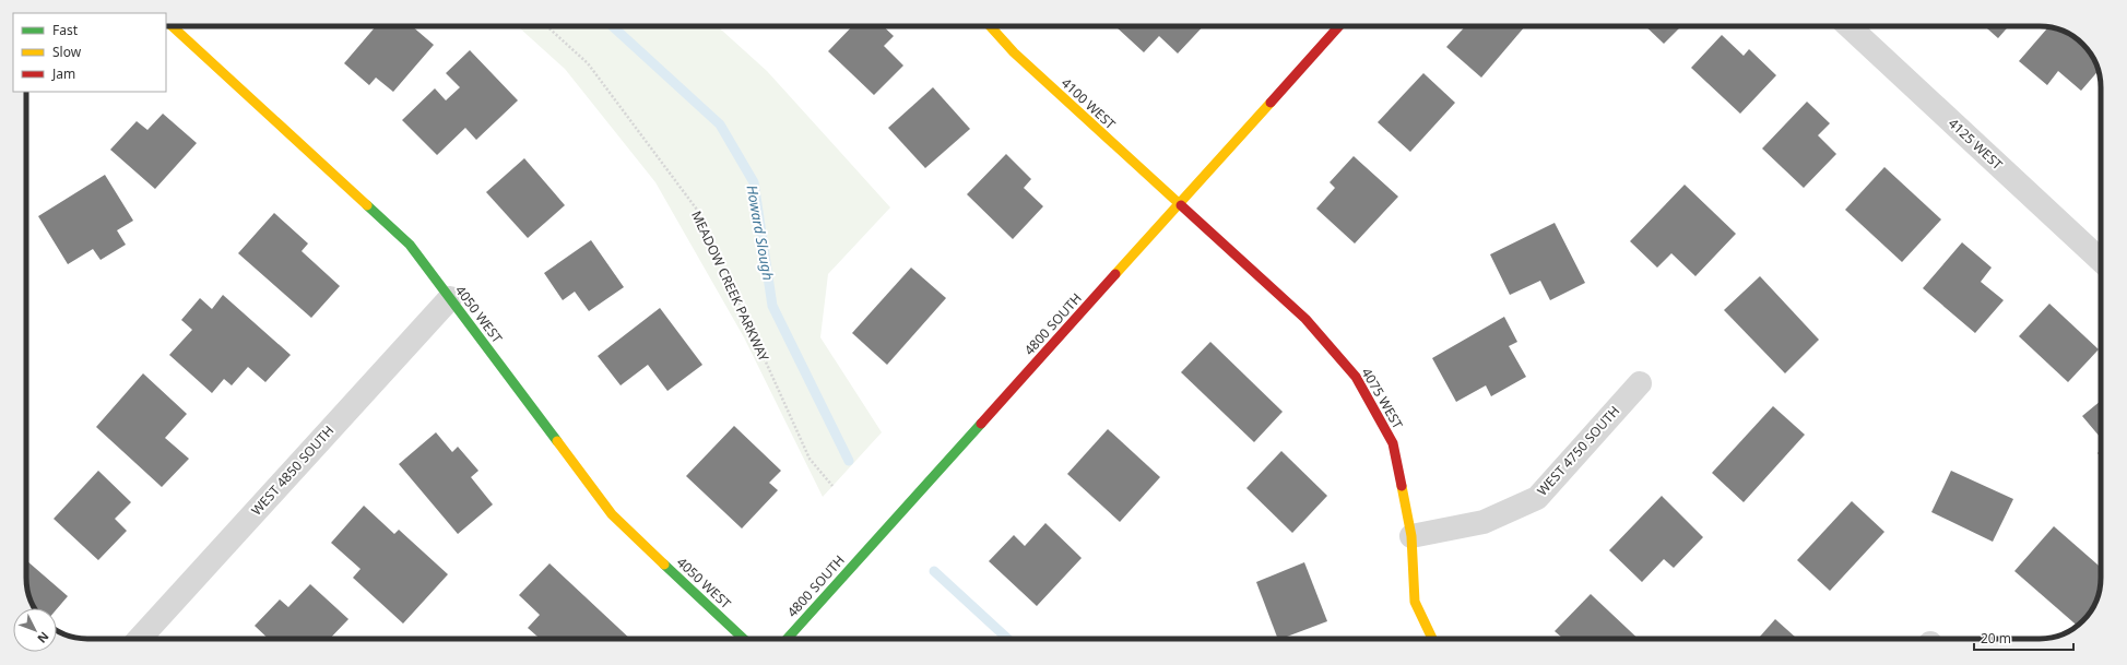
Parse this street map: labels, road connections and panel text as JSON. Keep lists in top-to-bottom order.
{
  "streets": {
    "street": [
      "4100 WEST",
      "4125 WEST",
      "4050 WEST",
      "4800 SOUTH",
      "4075 WEST",
      "WEST 4750 SOUTH",
      "WEST 4850 SOUTH"
    ],
    "path": ["MEADOW CREEK PARKWAY"]
  },
  "crossings": [
    ["4100 WEST", "4800 SOUTH"],
    ["4100 WEST", "4075 WEST"],
    ["4050 WEST", "WEST 4850 SOUTH"],
    ["4800 SOUTH", "4075 WEST"],
    ["4075 WEST", "WEST 4750 SOUTH"]
  ],
  "water": ["Howard Slough"],
  "legend": ["Fast", "Slow", "Jam"],
  "scale_bar": "20 m",
  "north": "bottom right"
}
